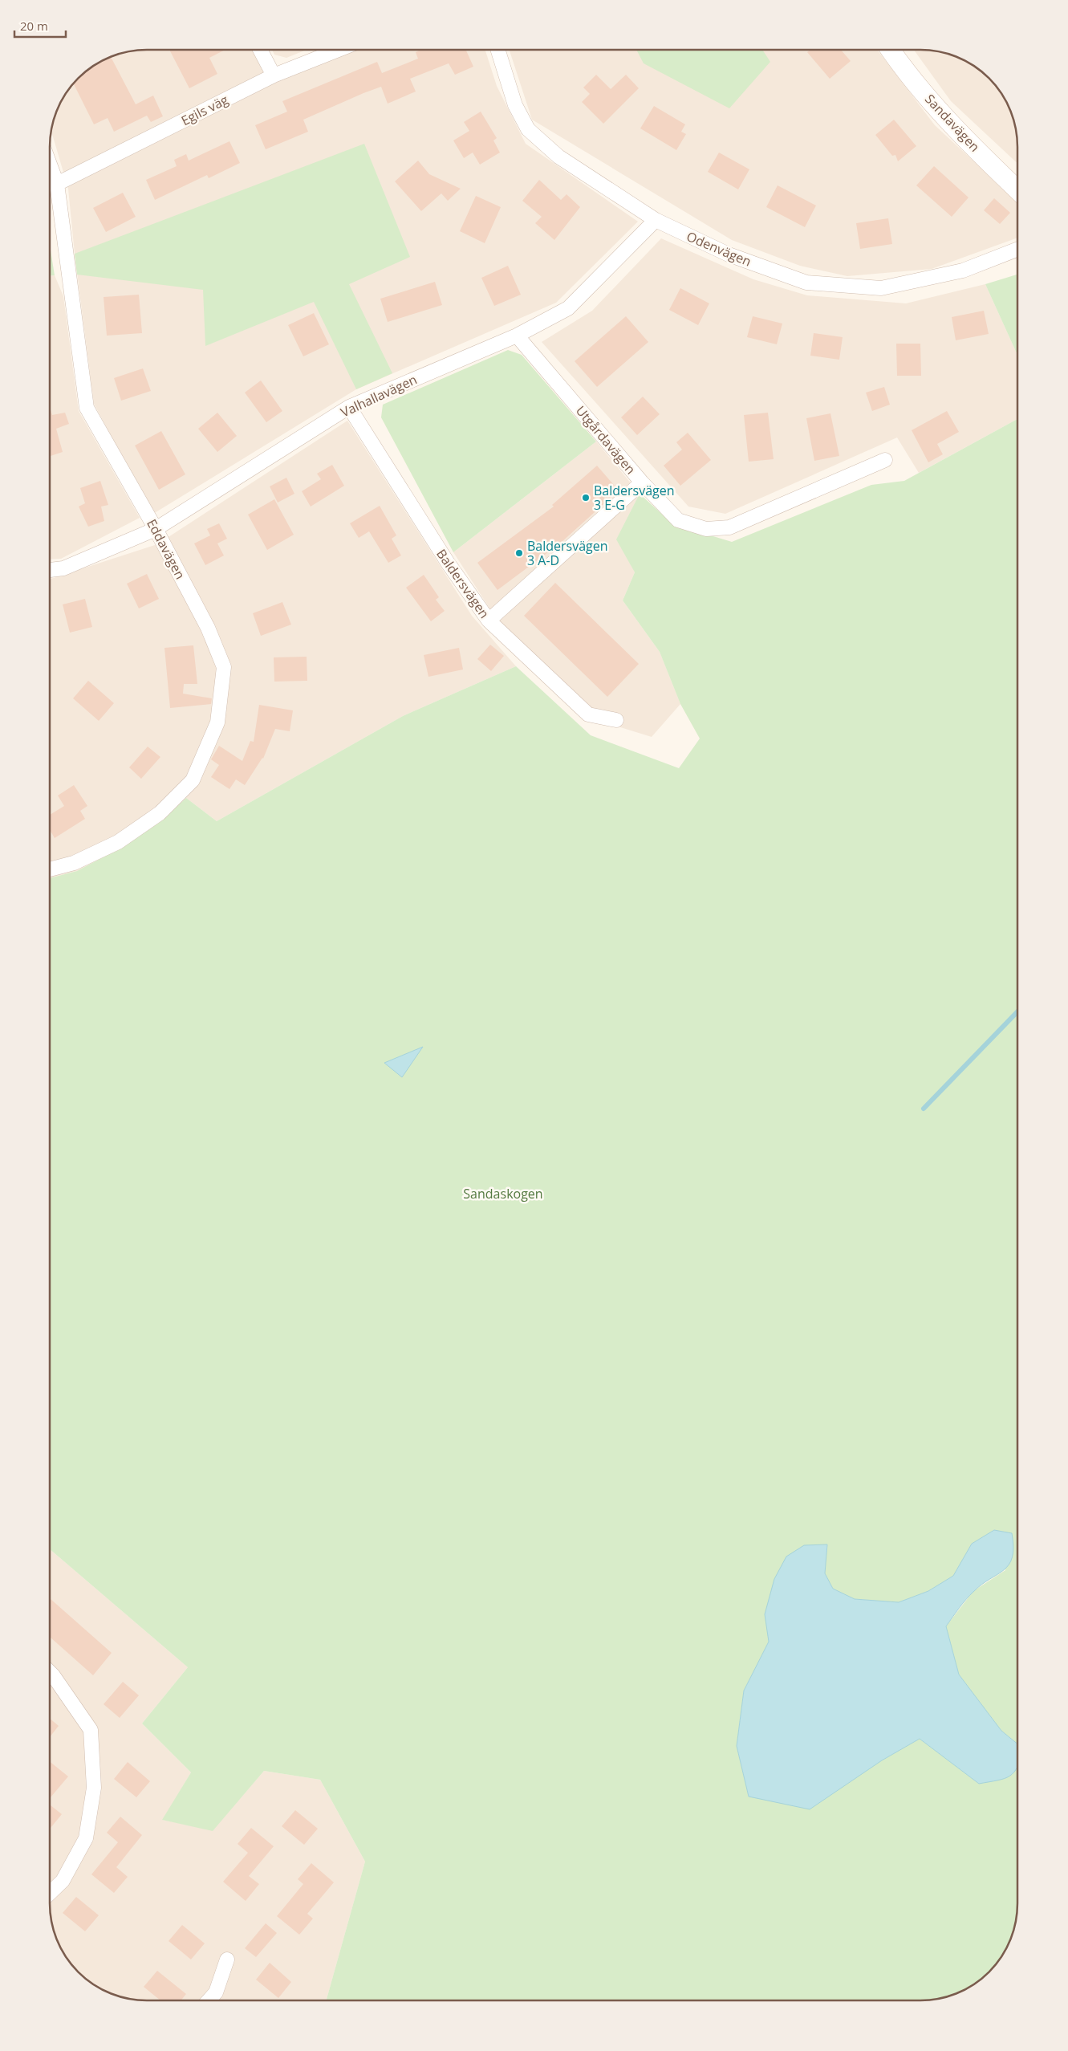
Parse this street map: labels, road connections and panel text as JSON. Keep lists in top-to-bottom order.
{
  "streets": {
    "street": [
      "Egils väg",
      "Sandavägen",
      "Odenvägen",
      "Valhallavägen",
      "Utgårdavägen",
      "Eddavägen",
      "Baldersvägen"
    ]
  },
  "crossings": [
    ["Egils väg", "Eddavägen"],
    ["Odenvägen", "Valhallavägen"],
    ["Valhallavägen", "Utgårdavägen"],
    ["Valhallavägen", "Eddavägen"],
    ["Valhallavägen", "Baldersvägen"]
  ],
  "parks": ["Sandaskogen"],
  "places": ["Baldersvägen 3 E-G", "Baldersvägen 3 A-D"],
  "scale_bar": "20 m"
}
